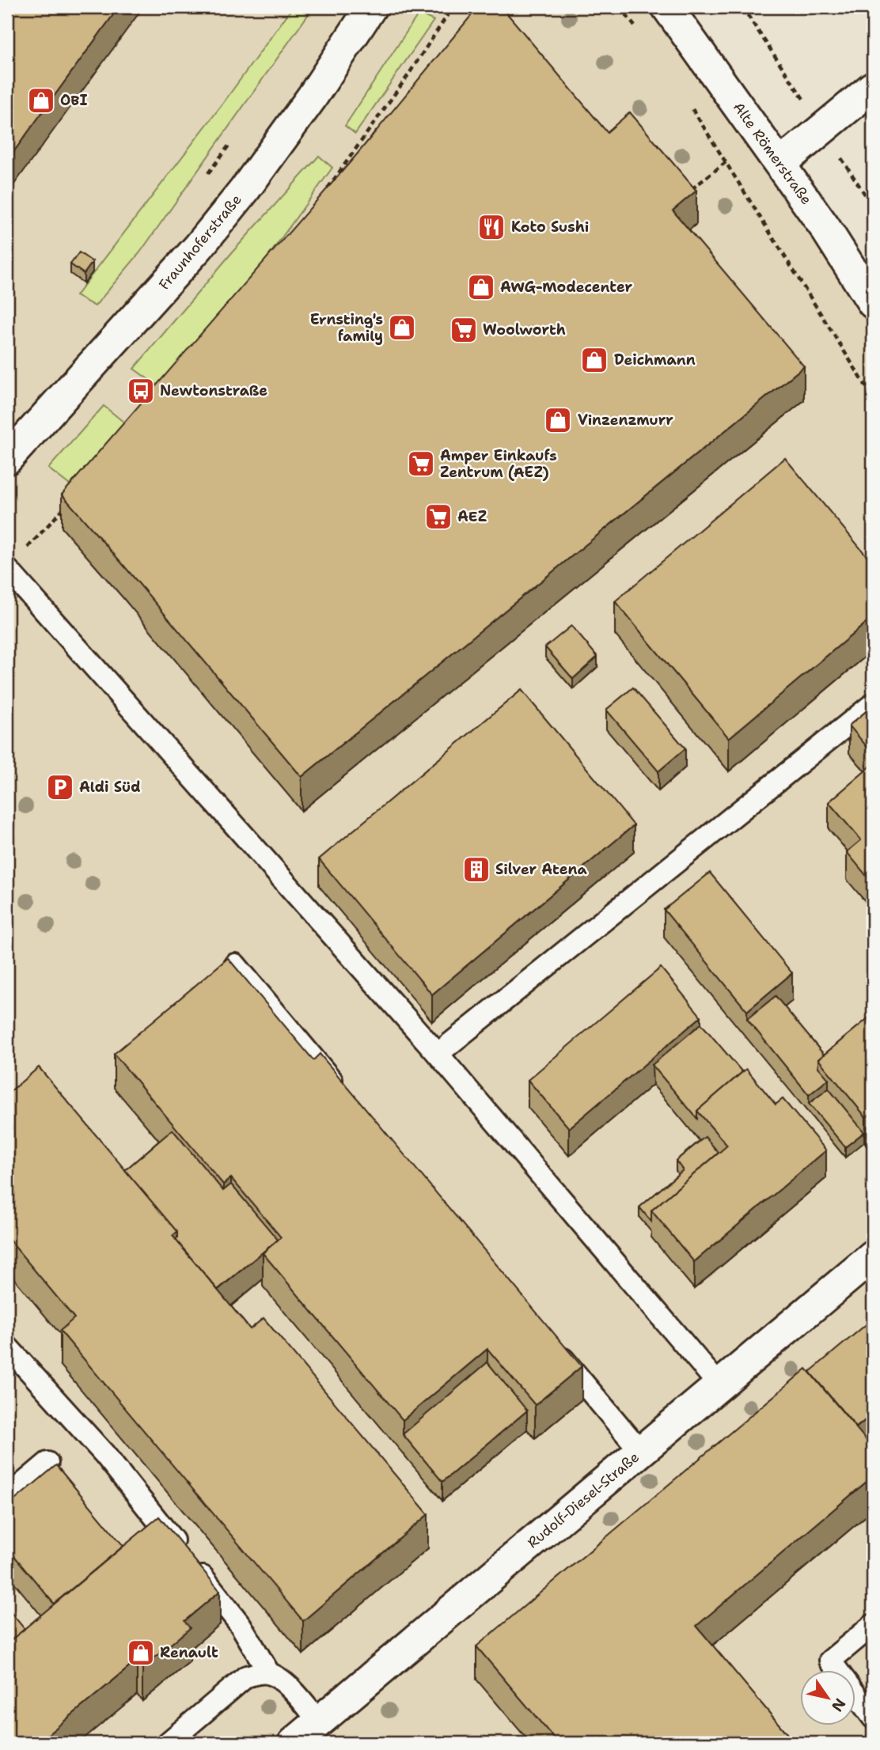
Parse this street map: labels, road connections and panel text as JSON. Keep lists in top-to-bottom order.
{
  "streets": {
    "street": ["Alte Römerstraße", "Fraunhoferstraße", "Rudolf-Diesel-Straße"]
  },
  "places": {
    "shop": [
      "OBI",
      "AWG-Modecenter",
      "Ernsting's family",
      "Deichmann",
      "Vinzenzmurr",
      "Renault"
    ],
    "restaurant": ["Koto Sushi"],
    "supermarket": ["Woolworth", "Amper Einkaufs Zentrum (AEZ)", "AEZ"],
    "bus stop": ["Newtonstraße"],
    "parking": ["Aldi Süd"],
    "building": ["Silver Atena"]
  },
  "north": "bottom right"
}
